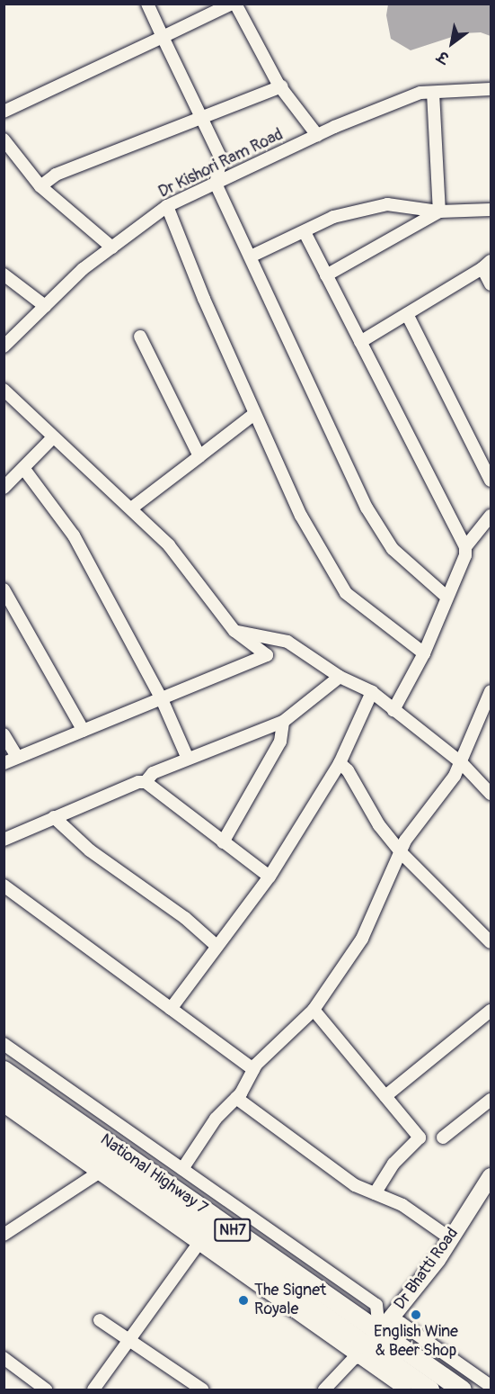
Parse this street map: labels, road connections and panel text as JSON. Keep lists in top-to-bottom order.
{
  "streets": {
    "highway": ["National Highway 7", "NH7"],
    "main road": ["Dr Bhatti Road"],
    "street": ["Dr Kishori Ram Road"]
  },
  "crossings": [
    ["National Highway 7", "NH7"],
    ["National Highway 7", "Dr Bhatti Road"],
    ["NH7", "Dr Bhatti Road"]
  ],
  "places": ["The Signet Royale", "English Wine & Beer Shop"],
  "north": "bottom left"
}
